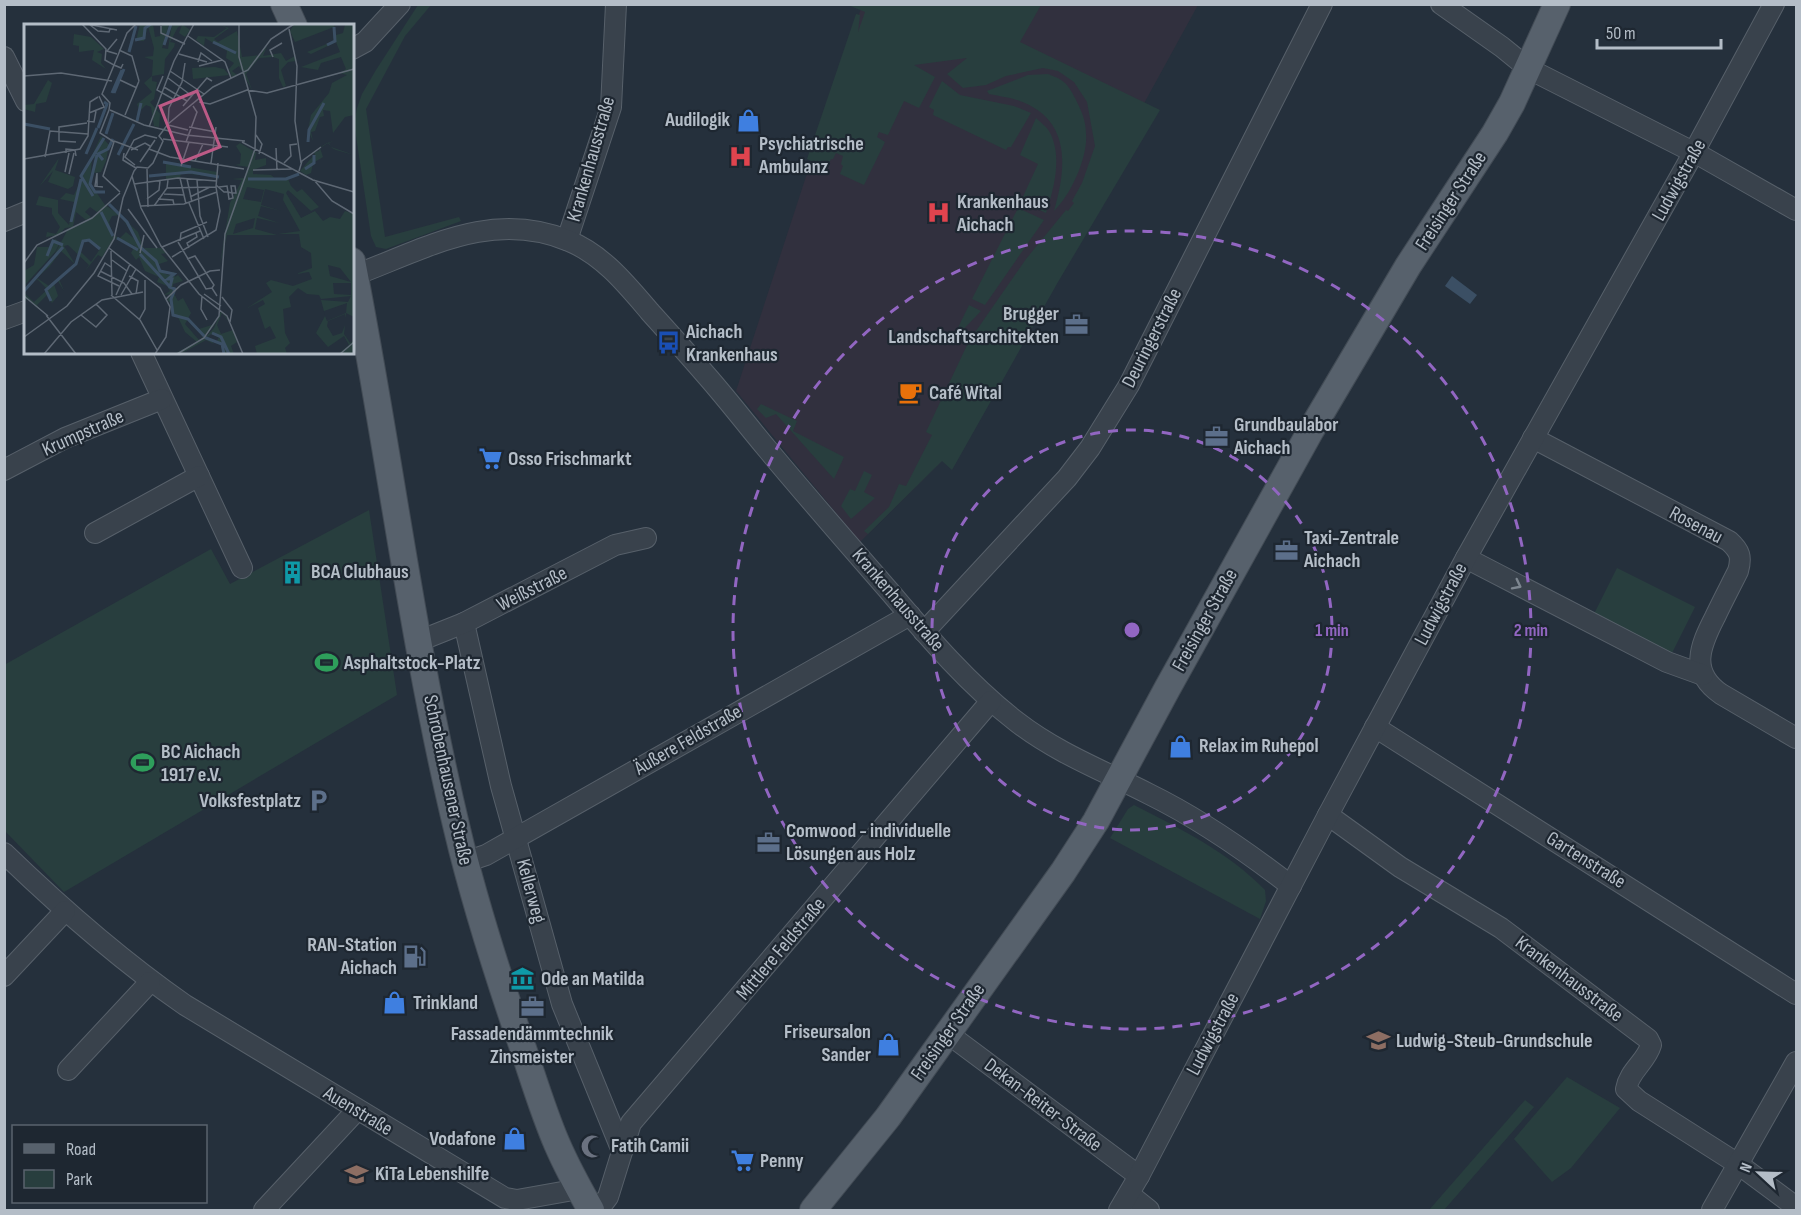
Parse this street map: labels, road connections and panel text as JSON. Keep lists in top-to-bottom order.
{
  "streets": {
    "main road": ["Freisinger Straße", "Schrobenhausener Straße"],
    "street": [
      "Krankenhausstraße",
      "Ludwigstraße",
      "Deuringerstraße",
      "Krumpstraße",
      "Rosenau",
      "Weißstraße",
      "Äußere Feldstraße",
      "Gartenstraße",
      "Kellerweg",
      "Mittlere Feldstraße",
      "Dekan-Reiter-Straße",
      "Auenstraße"
    ]
  },
  "crossings": [
    ["Krankenhausstraße", "Ludwigstraße"],
    ["Krankenhausstraße", "Freisinger Straße"],
    ["Krankenhausstraße", "Deuringerstraße"],
    ["Krankenhausstraße", "Äußere Feldstraße"],
    ["Krankenhausstraße", "Schrobenhausener Straße"],
    ["Krankenhausstraße", "Mittlere Feldstraße"],
    ["Ludwigstraße", "Rosenau"],
    ["Ludwigstraße", "Gartenstraße"],
    ["Ludwigstraße", "Dekan-Reiter-Straße"],
    ["Freisinger Straße", "Dekan-Reiter-Straße"],
    ["Weißstraße", "Schrobenhausener Straße"],
    ["Weißstraße", "Kellerweg"],
    ["Äußere Feldstraße", "Schrobenhausener Straße"],
    ["Äußere Feldstraße", "Kellerweg"],
    ["Schrobenhausener Straße", "Auenstraße"],
    ["Kellerweg", "Mittlere Feldstraße"]
  ],
  "places": {
    "shop": [
      "Audilogik",
      "Relax im Ruhepol",
      "Trinkland",
      "Friseursalon Sander",
      "Vodafone"
    ],
    "hospital": ["Psychiatrische Ambulanz", "Krankenhaus Aichach"],
    "office": [
      "Brugger Landschaftsarchitekten",
      "Grundbaulabor Aichach",
      "Taxi-Zentrale Aichach",
      "Comwood - individuelle Lösungen aus Holz",
      "Fassadendämmtechnik Zinsmeister"
    ],
    "bus stop": ["Aichach Krankenhaus"],
    "cafe": ["Café Wital"],
    "supermarket": ["Osso Frischmarkt", "Penny"],
    "building": ["BCA Clubhaus"],
    "sports": ["Asphaltstock-Platz", "BC Aichach 1917 e.V."],
    "parking": ["Volksfestplatz"],
    "fuel station": ["RAN-Station Aichach"],
    "museum": ["Ode an Matilda"],
    "school or university": ["Ludwig-Steub-Grundschule", "KiTa Lebenshilfe"],
    "mosque": ["Fatih Camii"]
  },
  "legend": ["Road", "Park"],
  "scale_bar": "50 m",
  "north": "left",
  "rings": ["1 min", "2 min"]
}
